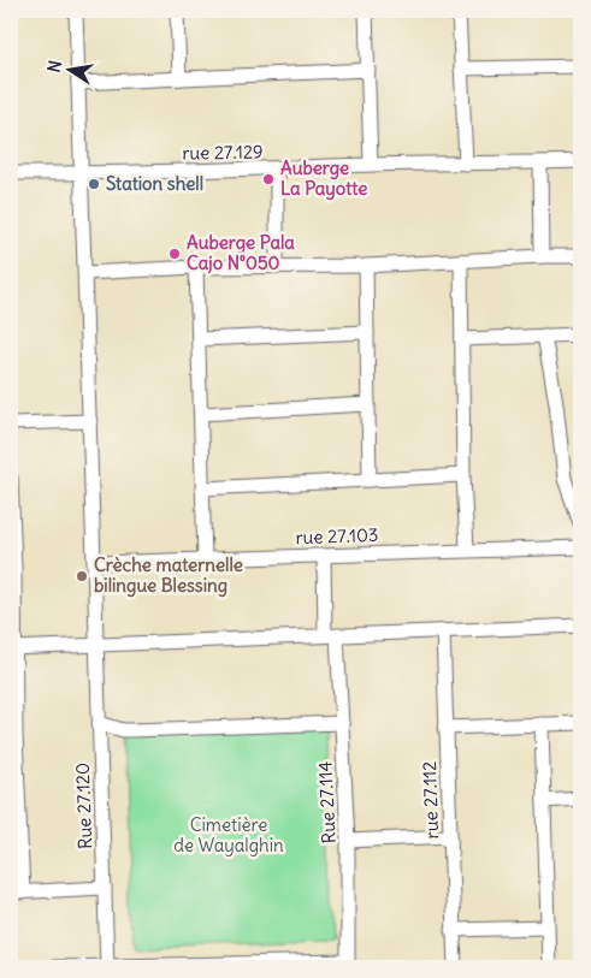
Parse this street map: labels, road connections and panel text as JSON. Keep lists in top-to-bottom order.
{
  "streets": {
    "street": [
      "rue 27.129",
      "rue 27.103",
      "rue 27.112",
      "Rue 27.114",
      "Rue 27.120"
    ]
  },
  "crossings": [
    ["rue 27.129", "Rue 27.120"],
    ["rue 27.103", "Rue 27.114"],
    ["rue 27.103", "Rue 27.120"]
  ],
  "parks": ["Cimetière de Wayalghin"],
  "places": [
    "Auberge La Payotte",
    "Station shell",
    "Auberge Pala Cajo N°050",
    "Crèche maternelle bilingue Blessing"
  ],
  "north": "left"
}
